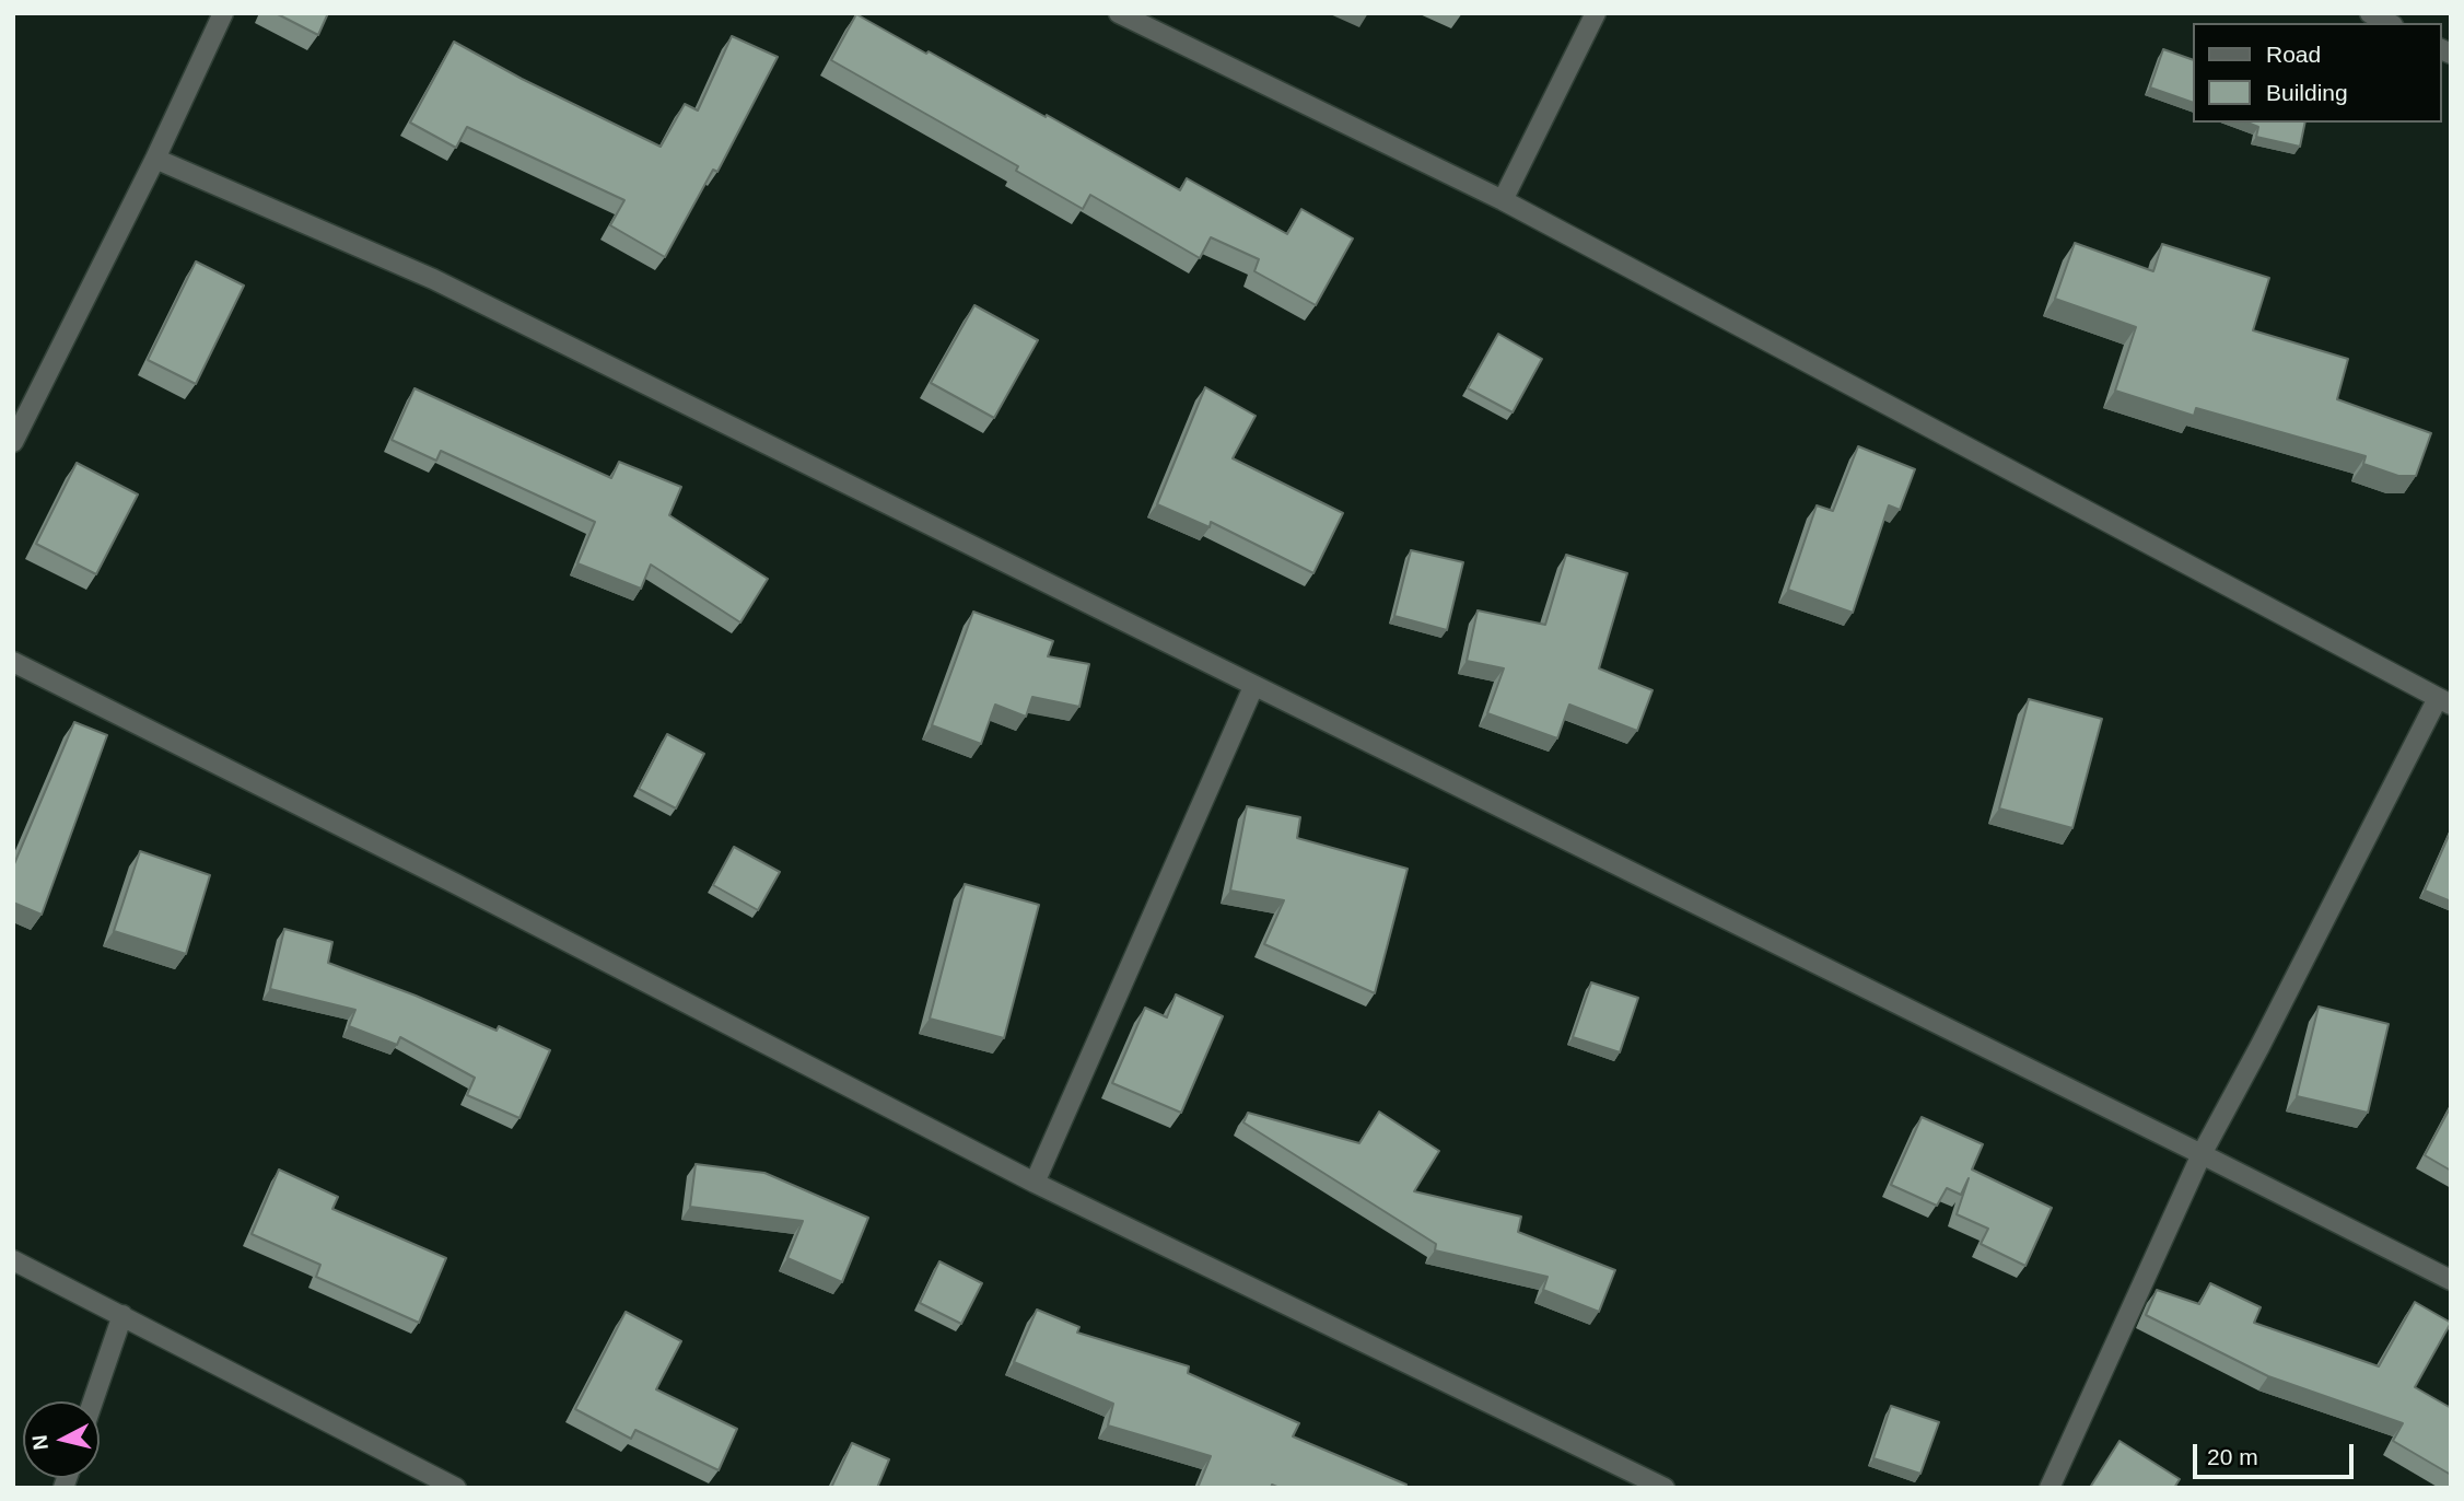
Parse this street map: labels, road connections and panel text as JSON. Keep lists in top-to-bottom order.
{
  "legend": ["Road", "Building"],
  "scale_bar": "20 m",
  "north": "left"
}
